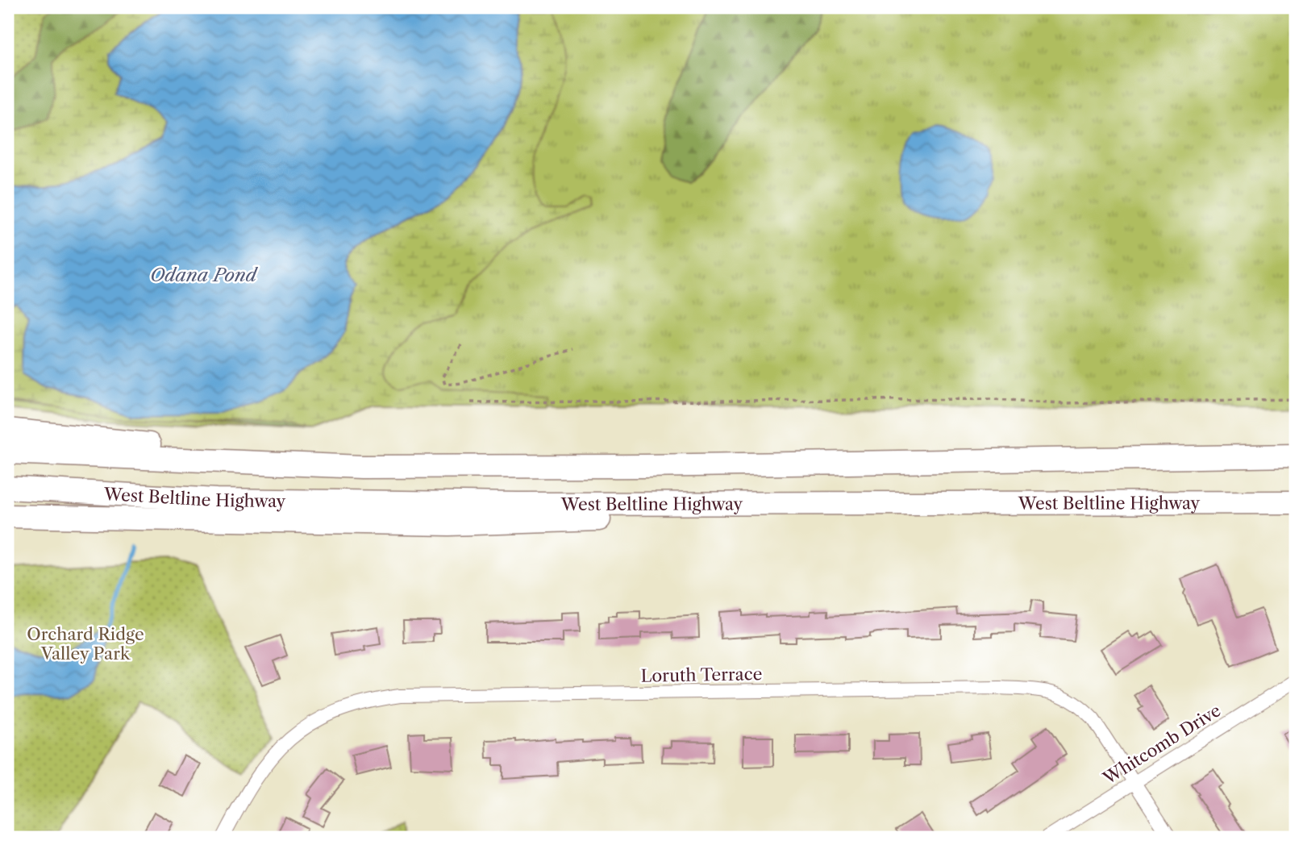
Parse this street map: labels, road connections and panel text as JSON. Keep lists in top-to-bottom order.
{
  "streets": {
    "highway": ["West Beltline Highway"],
    "street": ["Loruth Terrace", "Whitcomb Drive"]
  },
  "crossings": [
    ["Loruth Terrace", "Whitcomb Drive"]
  ],
  "water": ["Odana Pond"],
  "parks": ["Orchard Ridge Valley Park"]
}
